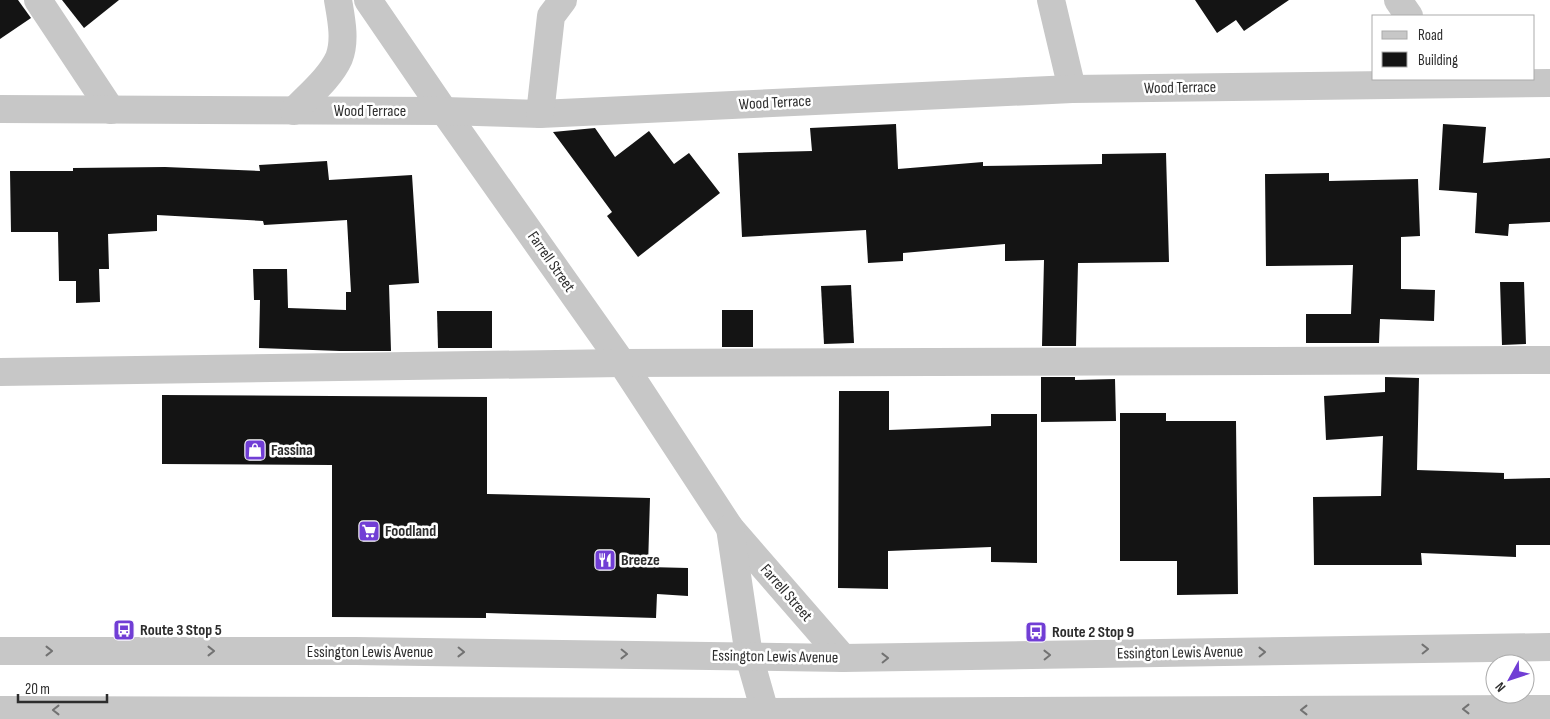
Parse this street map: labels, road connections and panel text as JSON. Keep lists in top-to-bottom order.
{
  "streets": {
    "street": ["Wood Terrace", "Farrell Street", "Essington Lewis Avenue"]
  },
  "crossings": [
    ["Wood Terrace", "Farrell Street"],
    ["Farrell Street", "Essington Lewis Avenue"]
  ],
  "places": {
    "shop": ["Fassina"],
    "supermarket": ["Foodland"],
    "restaurant": ["Breeze"],
    "bus stop": ["Route 3 Stop 5", "Route 2 Stop 9"]
  },
  "legend": ["Road", "Building"],
  "scale_bar": "20 m",
  "north": "bottom left"
}
